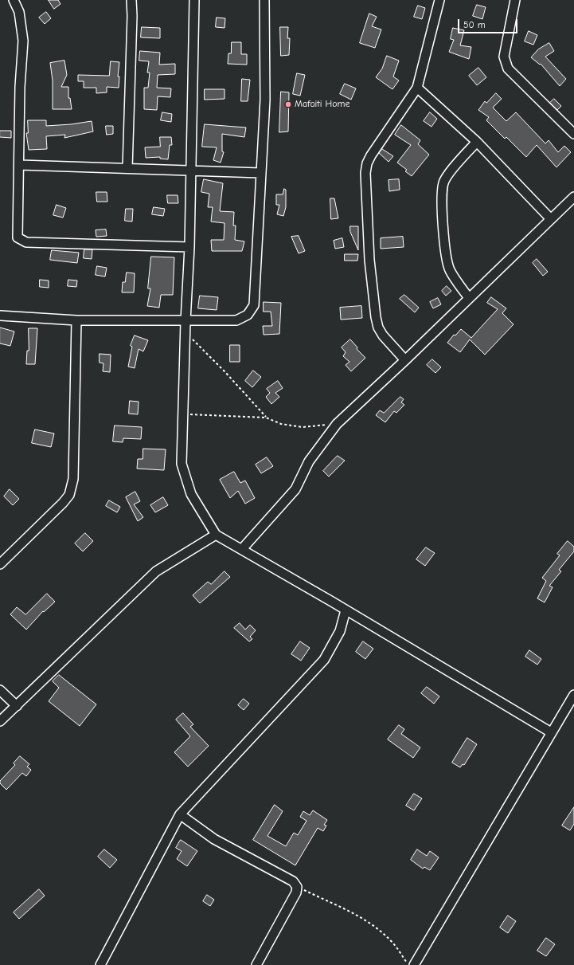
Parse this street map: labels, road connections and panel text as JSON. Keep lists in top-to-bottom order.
{
  "places": ["Mafaiti Home"],
  "scale_bar": "50 m"
}
